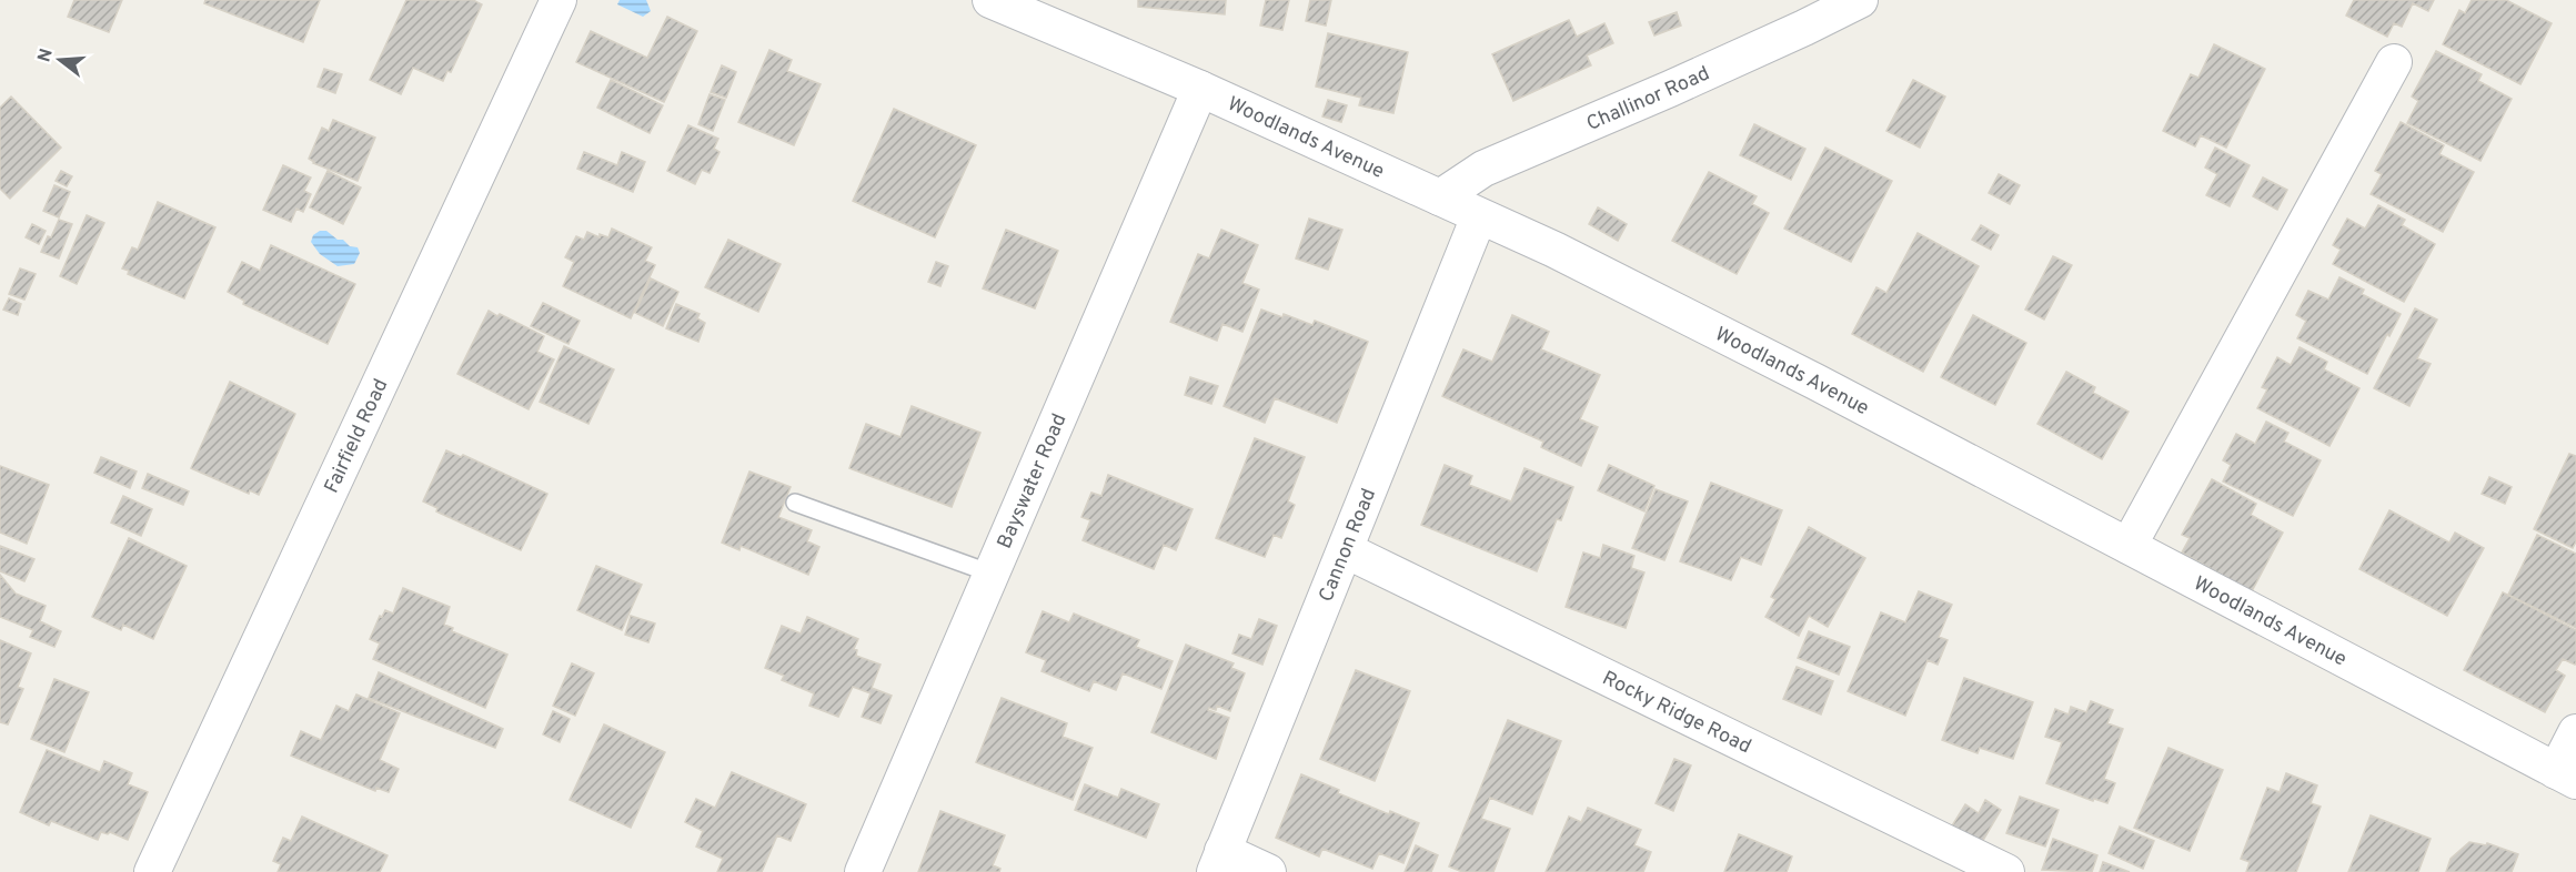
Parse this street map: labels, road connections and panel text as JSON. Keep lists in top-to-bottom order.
{
  "streets": {
    "street": [
      "Challinor Road",
      "Woodlands Avenue",
      "Fairfield Road",
      "Bayswater Road",
      "Cannon Road",
      "Rocky Ridge Road"
    ]
  },
  "crossings": [
    ["Challinor Road", "Woodlands Avenue"],
    ["Woodlands Avenue", "Bayswater Road"],
    ["Woodlands Avenue", "Cannon Road"],
    ["Cannon Road", "Rocky Ridge Road"]
  ],
  "north": "left"
}
